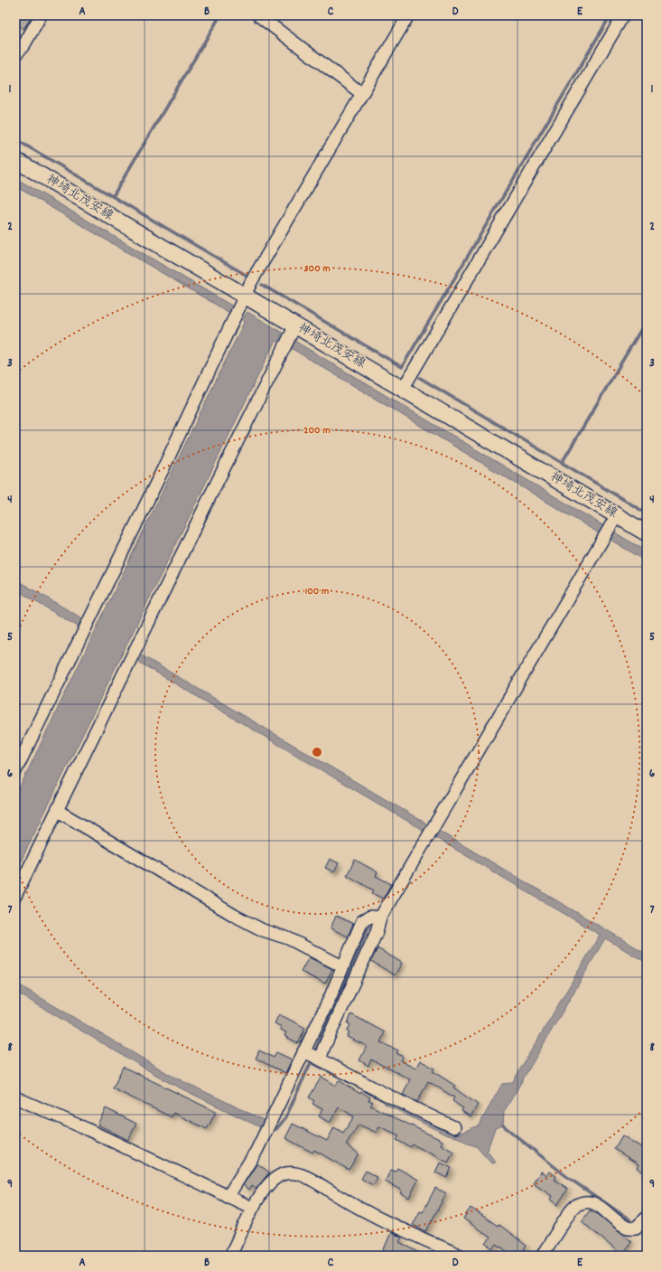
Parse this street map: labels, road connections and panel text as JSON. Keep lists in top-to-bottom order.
{
  "streets": {
    "main road": ["神埼北茂安線"]
  },
  "grid": {
    "columns": [
      "A",
      "B",
      "C",
      "D",
      "E"
    ],
    "rows": [
      "1",
      "2",
      "3",
      "4",
      "5",
      "6",
      "7",
      "8",
      "9"
    ]
  },
  "rings": ["300 m", "200 m", "100 m"]
}
